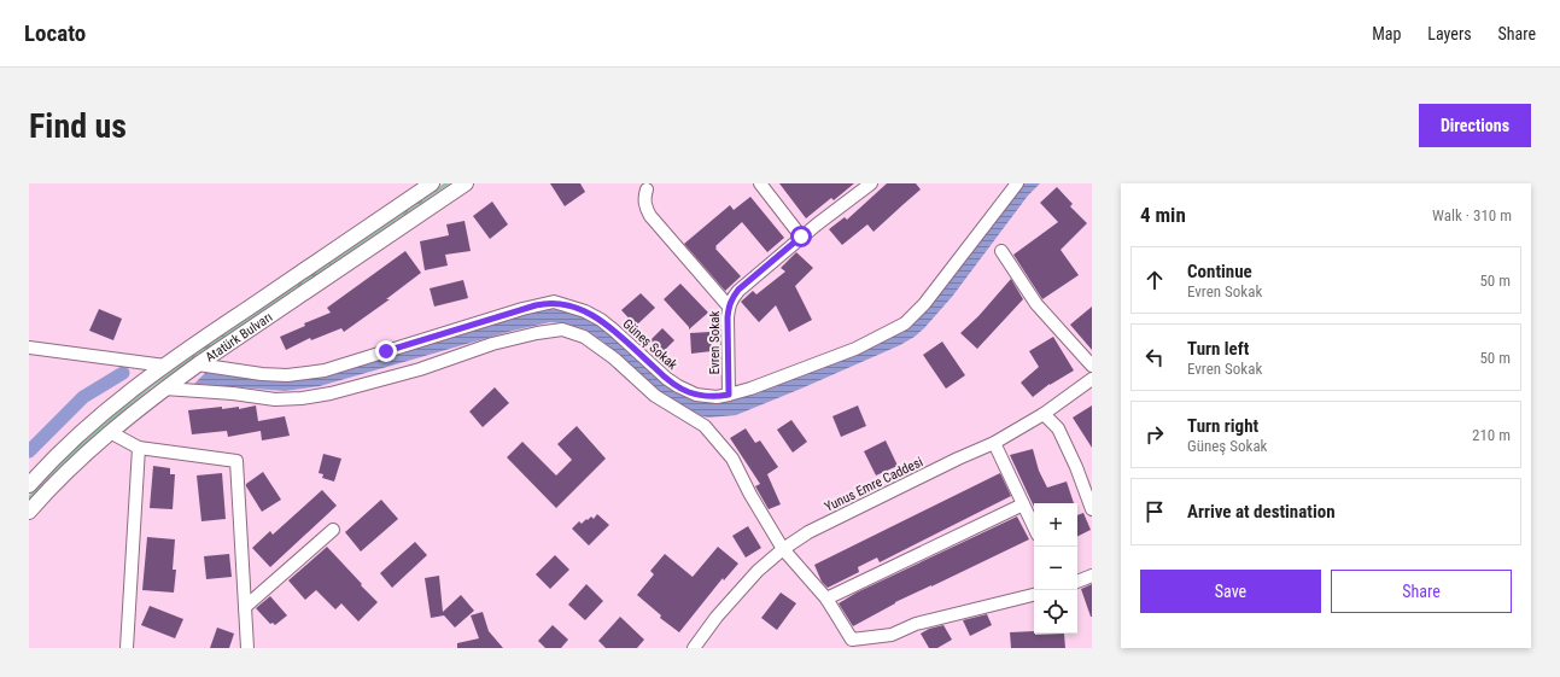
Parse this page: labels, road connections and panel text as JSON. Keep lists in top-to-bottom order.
{
  "streets": {
    "main road": ["Atatürk Bulvarı"],
    "street": ["Evren Sokak", "Güneş Sokak", "Yunus Emre Caddesi"]
  },
  "crossings": [
    ["Atatürk Bulvarı", "Güneş Sokak"],
    ["Evren Sokak", "Güneş Sokak"]
  ],
  "page": {
    "header": "Locato",
    "nav": ["Map", "Layers", "Share"],
    "buttons": [
      "Directions",
      ["Save", "Share"]
    ],
    "title": "Find us",
    "heading": ["4 min", "Walk · 310 m"],
    "list": [
      ["Continue", "Evren Sokak", "50 m"],
      ["Turn left", "Evren Sokak", "50 m"],
      ["Turn right", "Güneş Sokak", "210 m"],
      "Arrive at destination"
    ],
    "map_buttons": ["+", "−"]
  }
}
